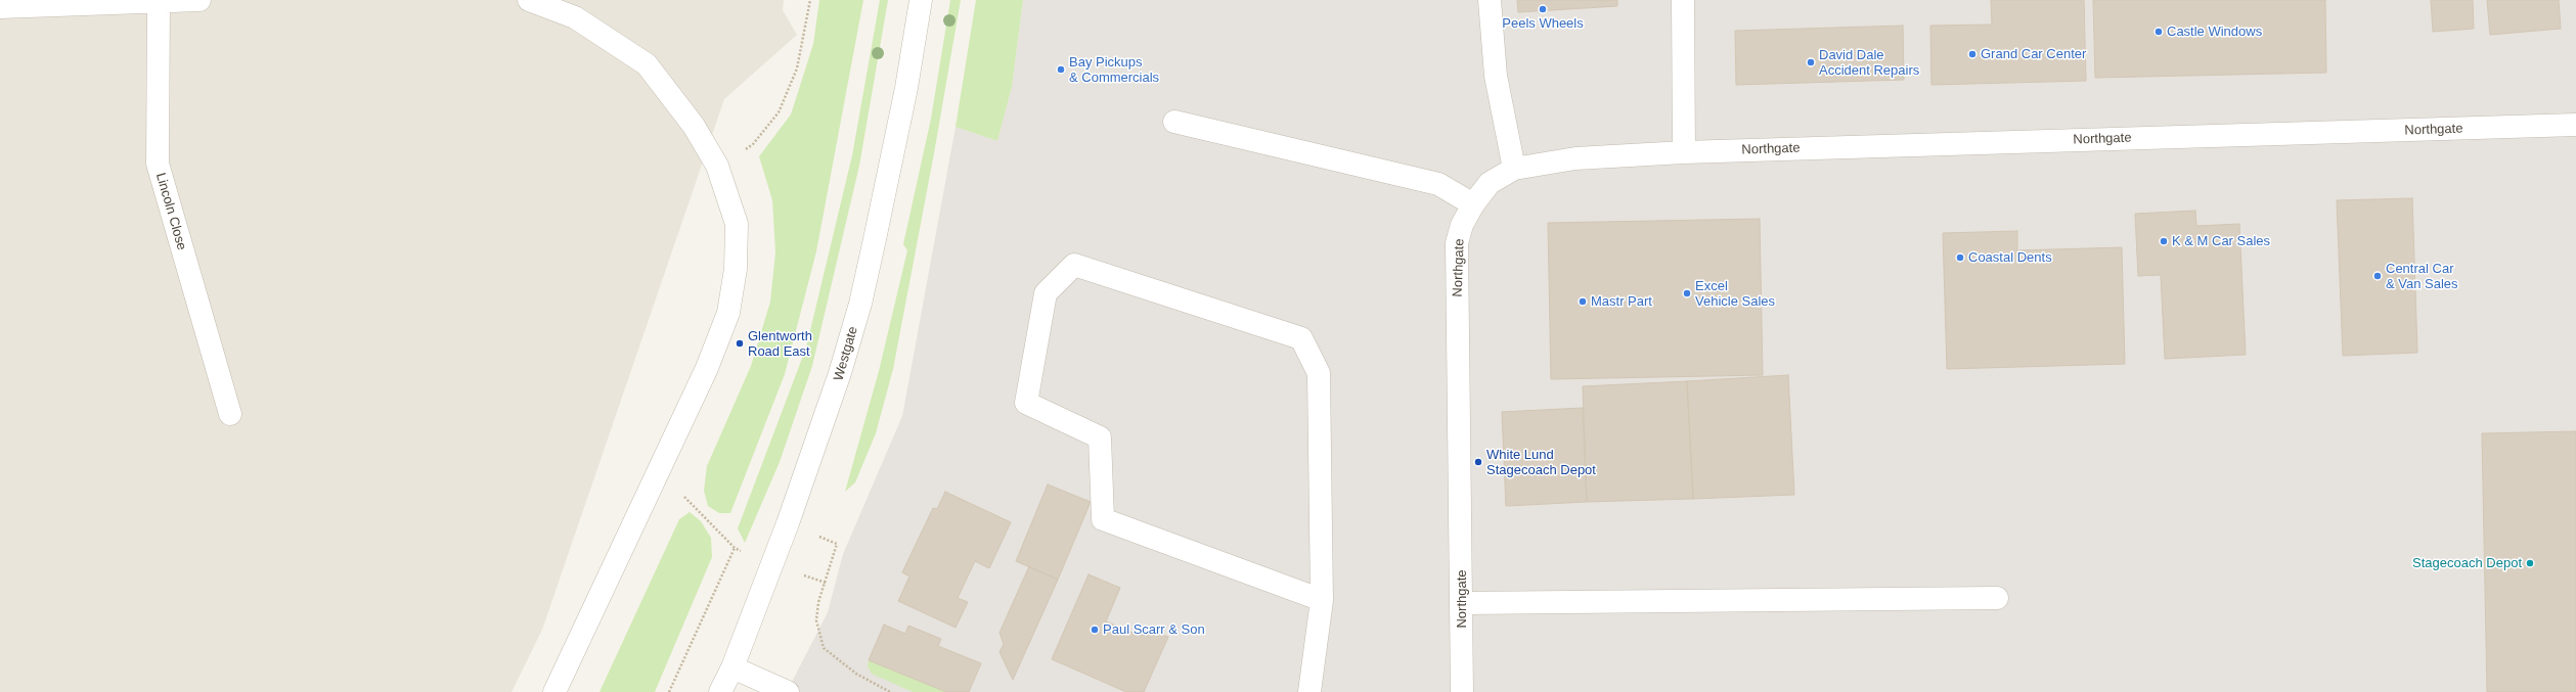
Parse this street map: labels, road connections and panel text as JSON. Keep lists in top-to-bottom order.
{
  "streets": {
    "street": ["Northgate", "Lincoln Close", "Westgate"]
  },
  "places": [
    "Peels Wheels",
    "Castle Windows",
    "Grand Car Center",
    "David Dale Accident Repairs",
    "Bay Pickups & Commercials",
    "K & M Car Sales",
    "Coastal Dents",
    "Central Car & Van Sales",
    "Excel Vehicle Sales",
    "Mastr Part",
    "Glentworth Road East",
    "White Lund Stagecoach Depot",
    "Stagecoach Depot",
    "Paul Scarr & Son"
  ]
}
